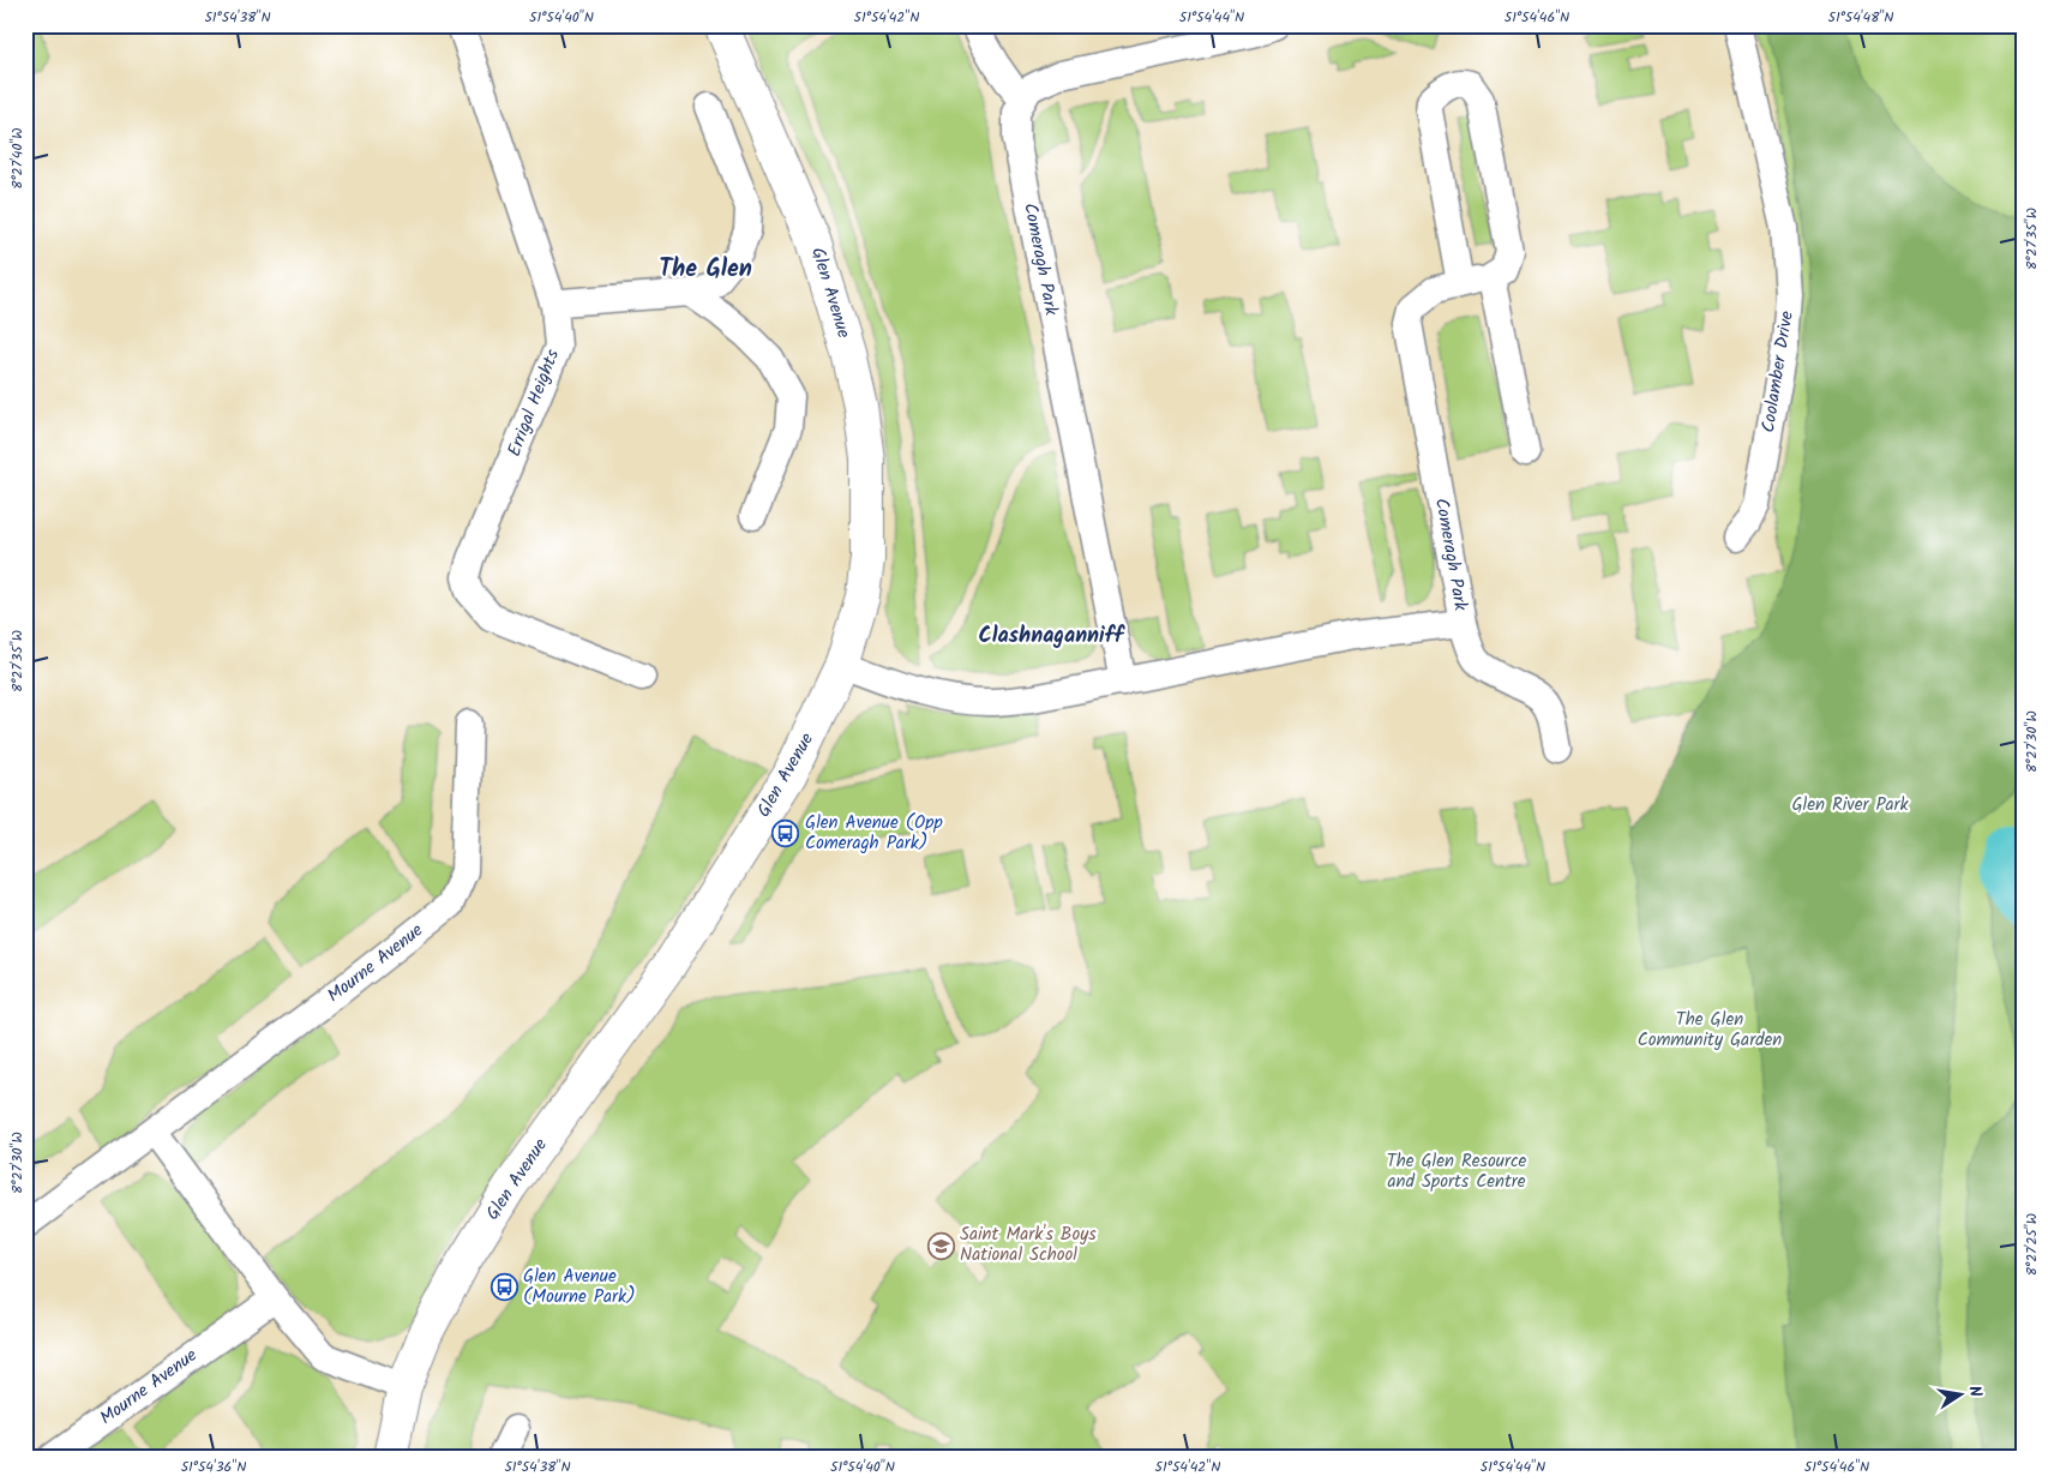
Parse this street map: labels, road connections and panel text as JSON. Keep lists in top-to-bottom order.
{
  "streets": {
    "street": [
      "Comeragh Park",
      "Glen Avenue",
      "Coolamber Drive",
      "Errigal Heights",
      "Mourne Avenue"
    ]
  },
  "crossings": [
    ["Comeragh Park", "Glen Avenue"]
  ],
  "districts": ["The Glen", "Clashnaganniff"],
  "parks": ["Glen River Park", "The Glen Community Garden", "The Glen Resource and Sports Centre"],
  "places": {
    "bus stop": ["Glen Avenue (Opp Comeragh Park)", "Glen Avenue (Mourne Park)"],
    "school or university": ["Saint Mark's Boys National School"]
  },
  "north": "right",
  "coordinates": [
    "51°54'38\"N",
    "51°54'40\"N",
    "51°54'42\"N",
    "51°54'44\"N",
    "51°54'46\"N",
    "51°54'48\"N",
    "8°27'40\"W",
    "8°27'35\"W",
    "8°27'30\"W",
    "8°27'25\"W",
    "51°54'36\"N"
  ]
}
